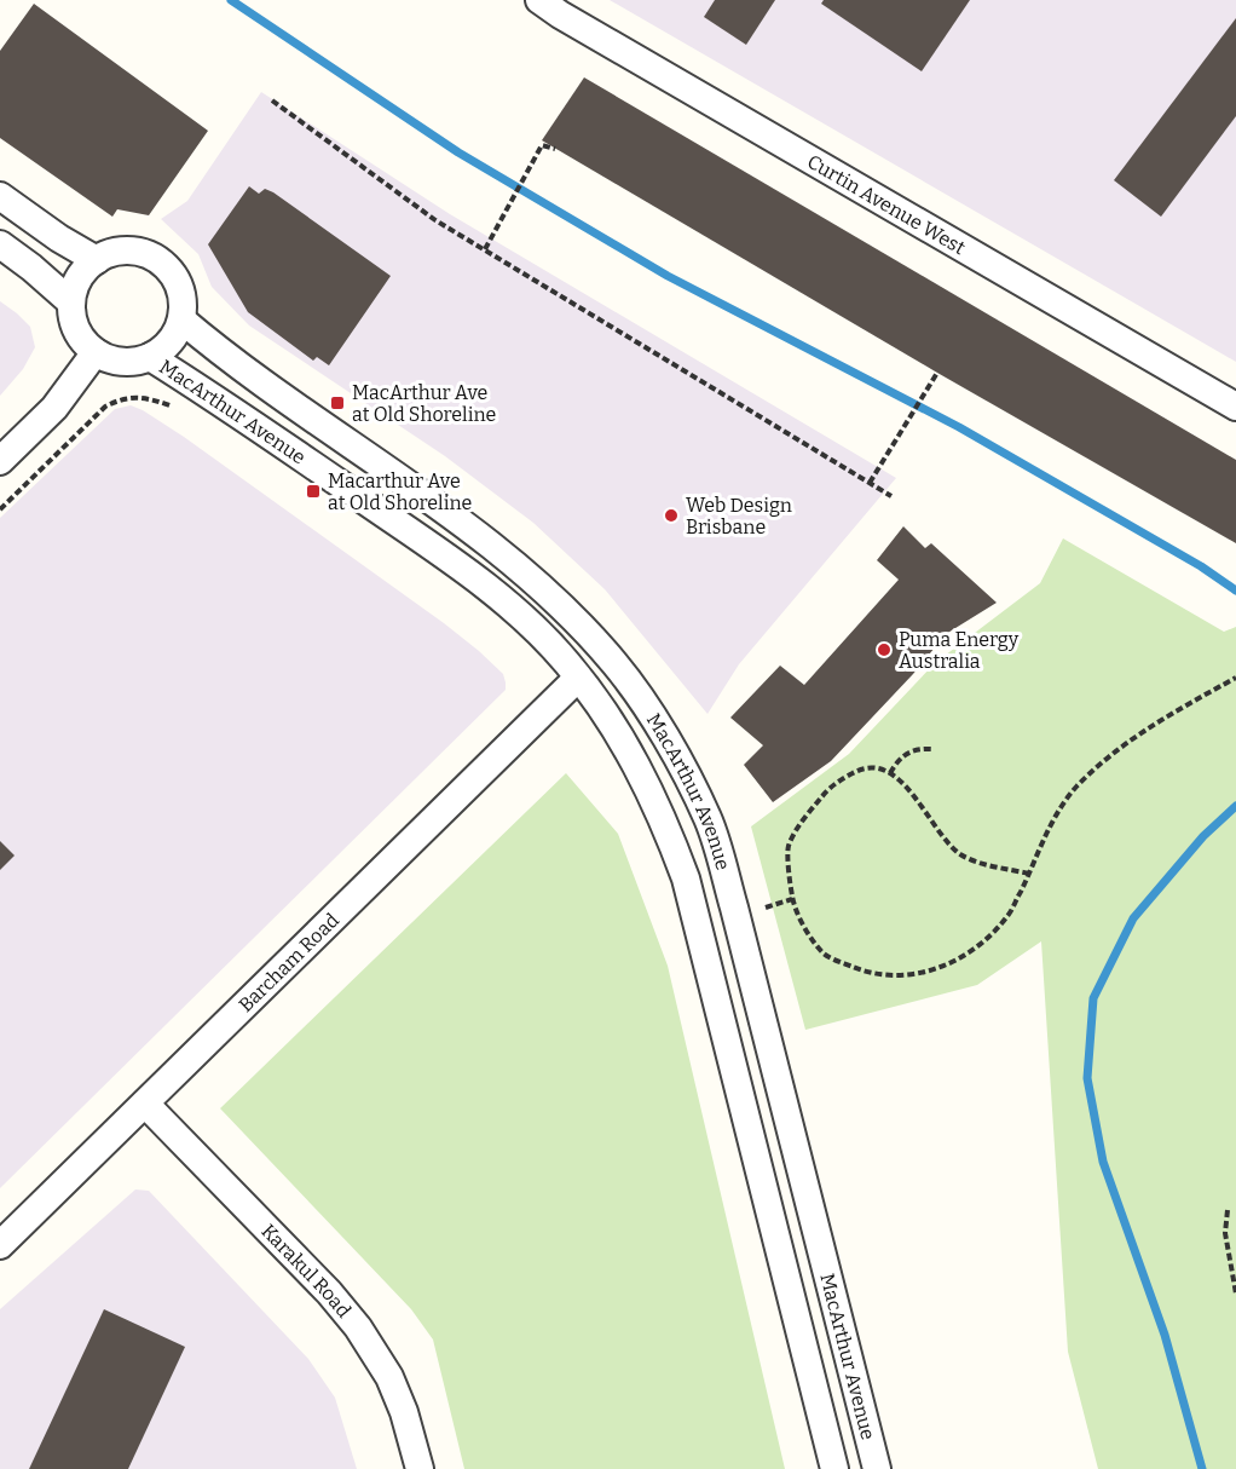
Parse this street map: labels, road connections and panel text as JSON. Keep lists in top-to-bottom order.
{
  "streets": {
    "street": [
      "Curtin Avenue West",
      "MacArthur Avenue",
      "Barcham Road",
      "Karakul Road"
    ]
  },
  "crossings": [
    ["MacArthur Avenue", "Barcham Road"],
    ["Barcham Road", "Karakul Road"]
  ],
  "places": {
    "transit": ["MacArthur Ave at Old Shoreline", "Macarthur Ave at Old Shoreline"],
    "other": ["Web Design Brisbane", "Puma Energy Australia"]
  }
}
